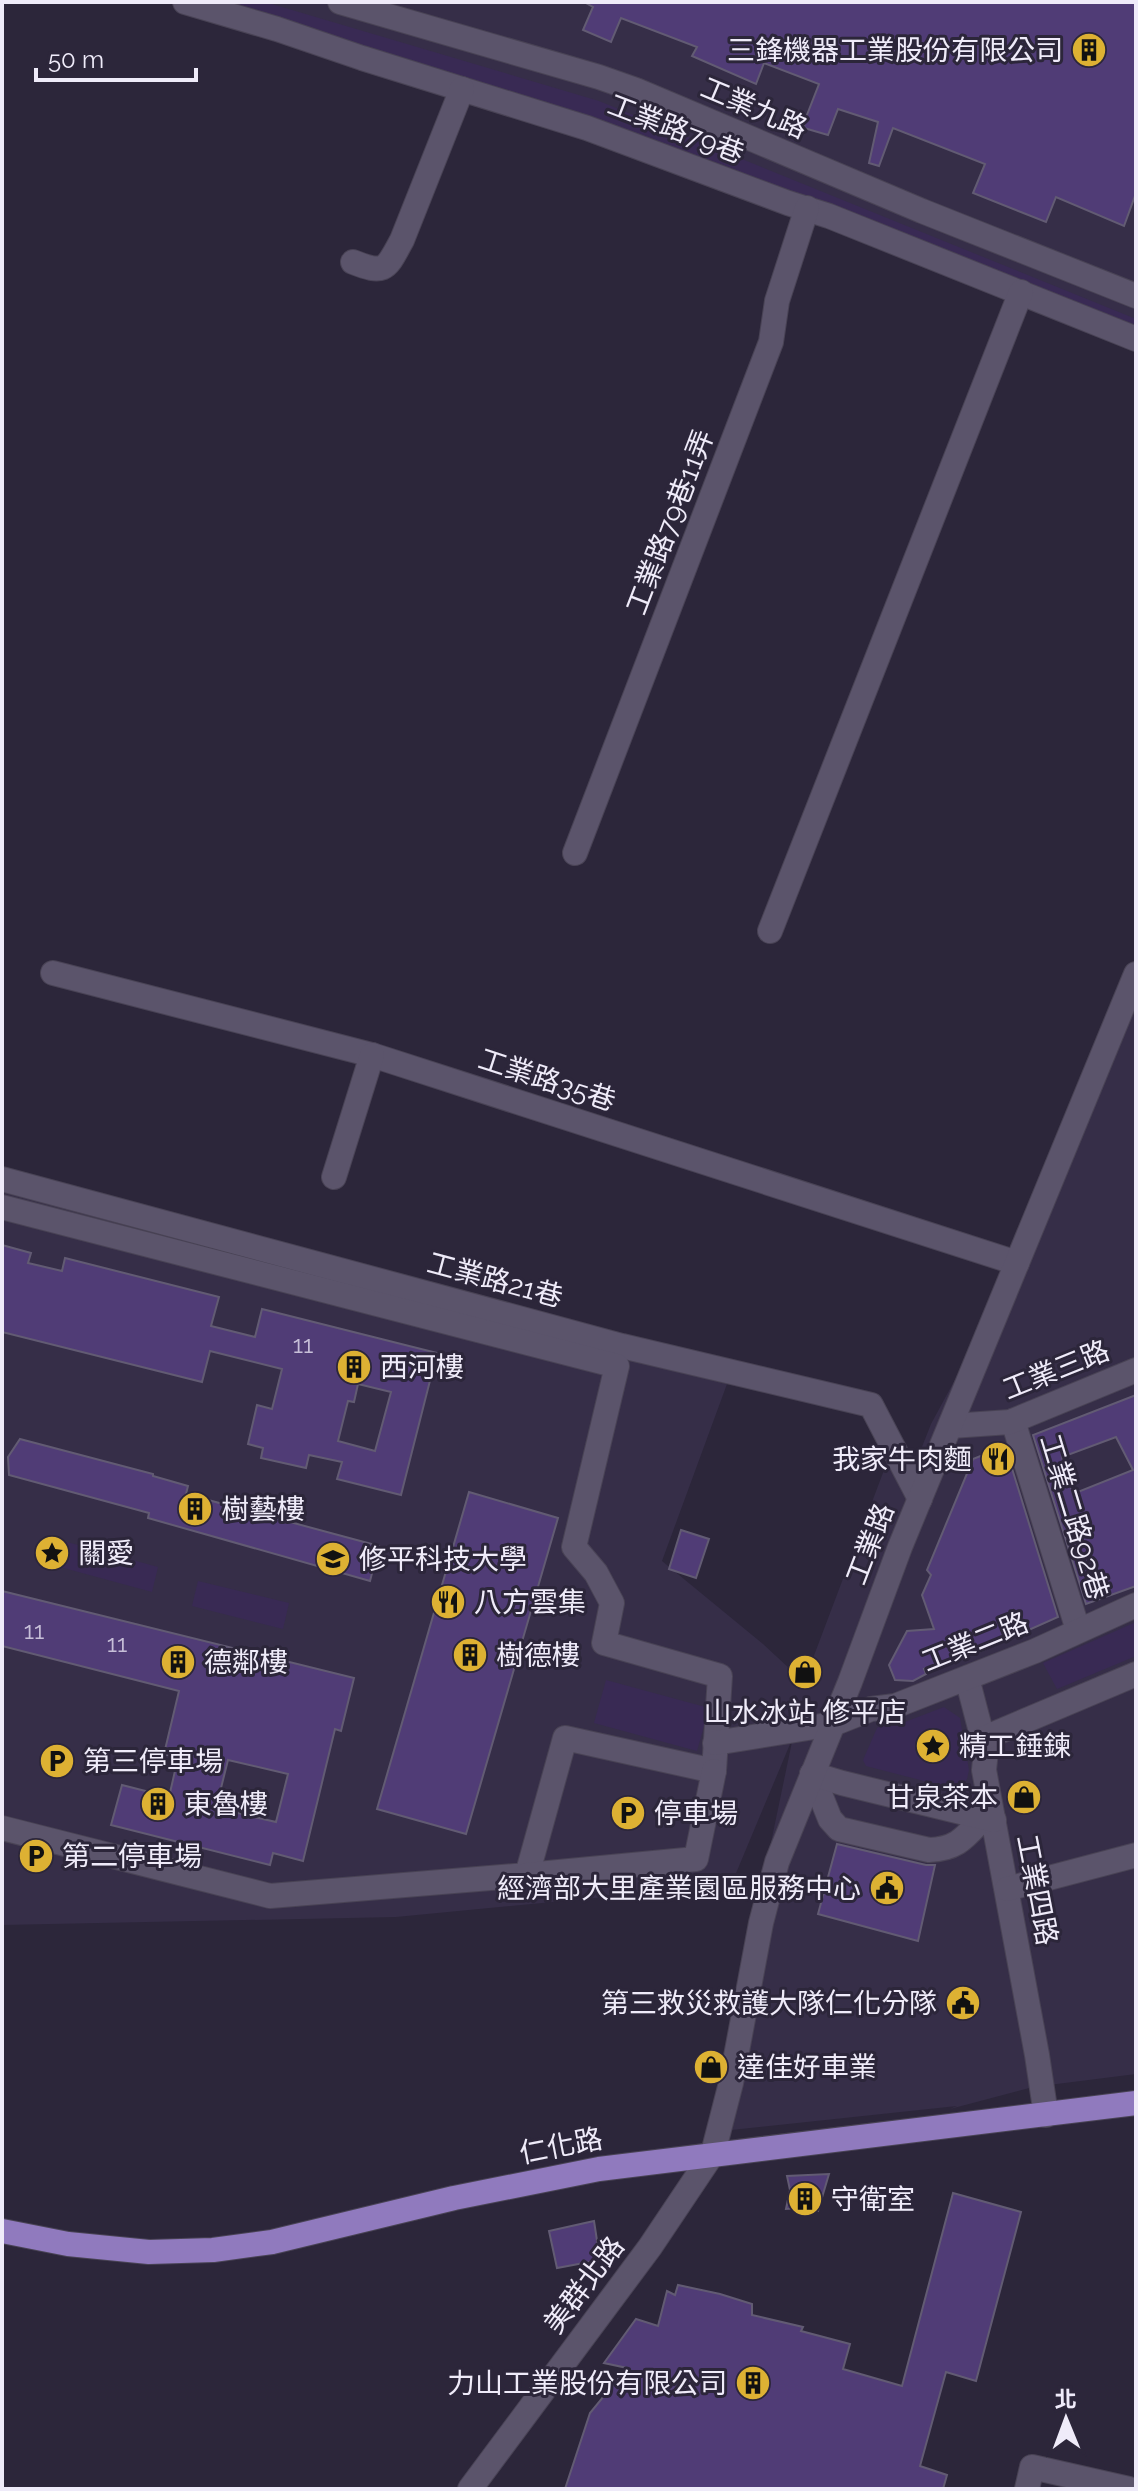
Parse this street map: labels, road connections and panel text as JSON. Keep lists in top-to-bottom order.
{
  "streets": {
    "main road": ["仁化路"],
    "street": [
      "工業九路",
      "工業路79巷",
      "工業路79巷11弄",
      "工業路35巷",
      "工業路21巷",
      "工業三路",
      "工業二路92巷",
      "工業路",
      "工業二路",
      "工業四路",
      "美群北路"
    ]
  },
  "crossings": [
    ["工業路79巷", "工業路79巷11弄"],
    ["工業路35巷", "工業路"],
    ["工業路21巷", "工業路"],
    ["工業三路", "工業二路92巷"],
    ["工業三路", "工業路"],
    ["工業二路92巷", "工業二路"],
    ["工業路", "工業二路"],
    ["工業路", "仁化路"],
    ["工業路", "美群北路"],
    ["工業二路", "工業四路"],
    ["工業四路", "仁化路"],
    ["仁化路", "美群北路"]
  ],
  "places": {
    "building": [
      "三鋒機器工業股份有限公司",
      "西河樓",
      "樹藝樓",
      "樹德樓",
      "德鄰樓",
      "東魯樓",
      "守衛室",
      "力山工業股份有限公司"
    ],
    "restaurant": ["我家牛肉麵", "八方雲集"],
    "place": ["關愛", "精工錘鍊"],
    "school or university": ["修平科技大學"],
    "shop": ["山水冰站 修平店", "甘泉茶本", "達佳好車業"],
    "parking": ["第三停車場", "停車場", "第二停車場"],
    "public building": ["經濟部大里產業園區服務中心", "第三救災救護大隊仁化分隊"]
  },
  "house_numbers": ["11", "11", "11"],
  "scale_bar": "50 m",
  "north": "top"
}
